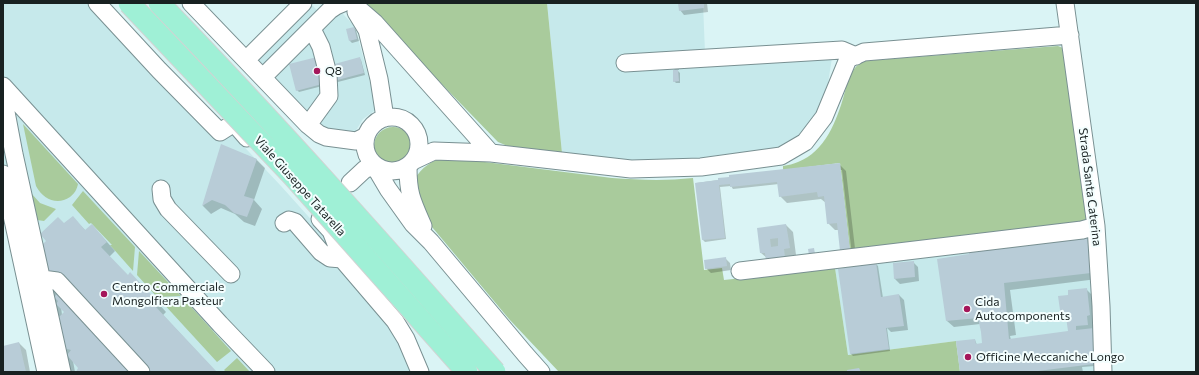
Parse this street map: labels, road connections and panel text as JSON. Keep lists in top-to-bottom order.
{
  "streets": {
    "main road": ["Viale Giuseppe Tatarella"],
    "street": ["Strada Santa Caterina"]
  },
  "places": [
    "Q8",
    "Centro Commerciale Mongolfiera Pasteur",
    "Cida Autocomponents",
    "Officine Meccaniche Longo"
  ]
}
